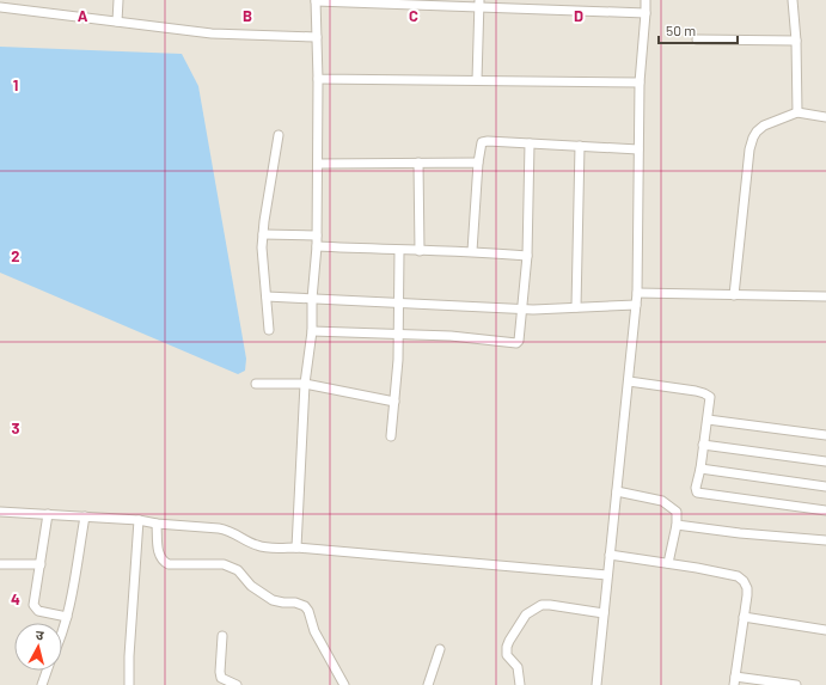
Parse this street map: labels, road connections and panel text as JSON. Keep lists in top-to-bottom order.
{
  "scale_bar": "50 m",
  "north": "top",
  "grid": {
    "columns": [
      "A",
      "B",
      "C",
      "D"
    ],
    "rows": [
      "1",
      "2",
      "3",
      "4"
    ]
  }
}
